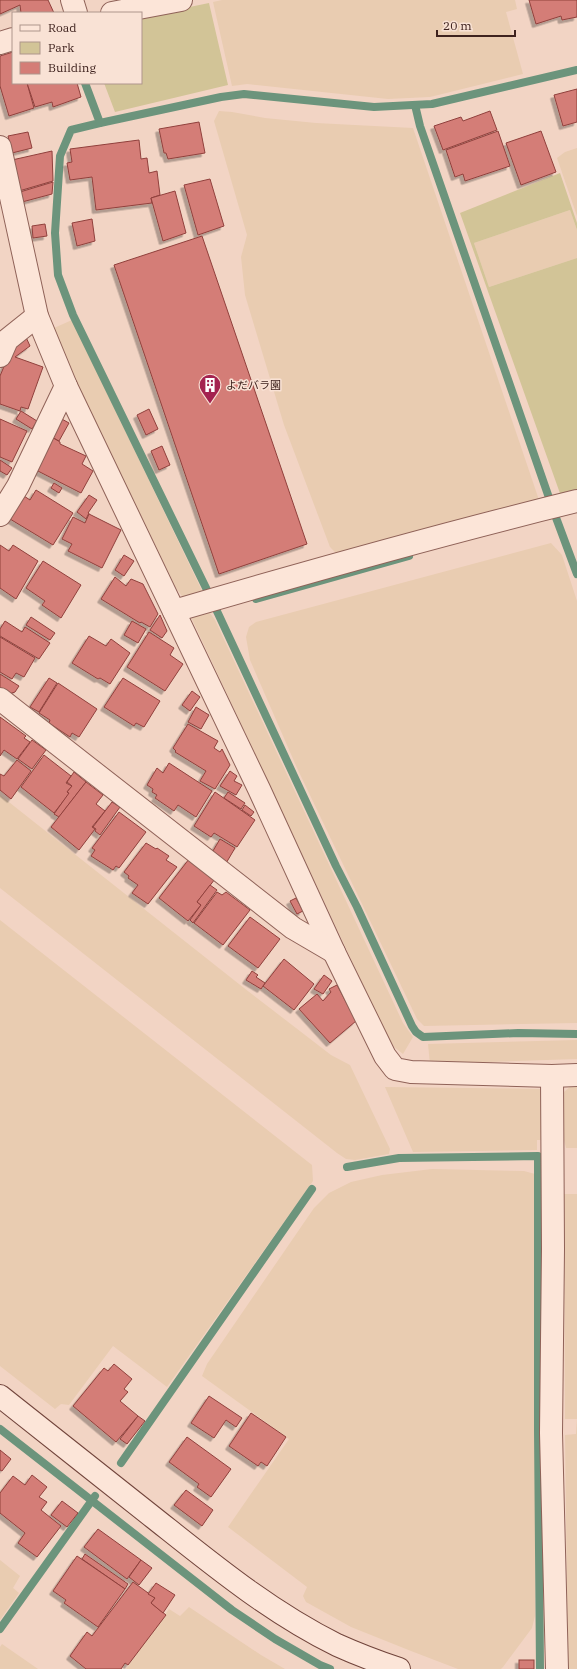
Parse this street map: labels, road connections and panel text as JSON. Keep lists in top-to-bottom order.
{
  "places": {
    "building": ["よだバラ園"]
  },
  "legend": ["Road", "Park", "Building"],
  "scale_bar": "20 m"
}
